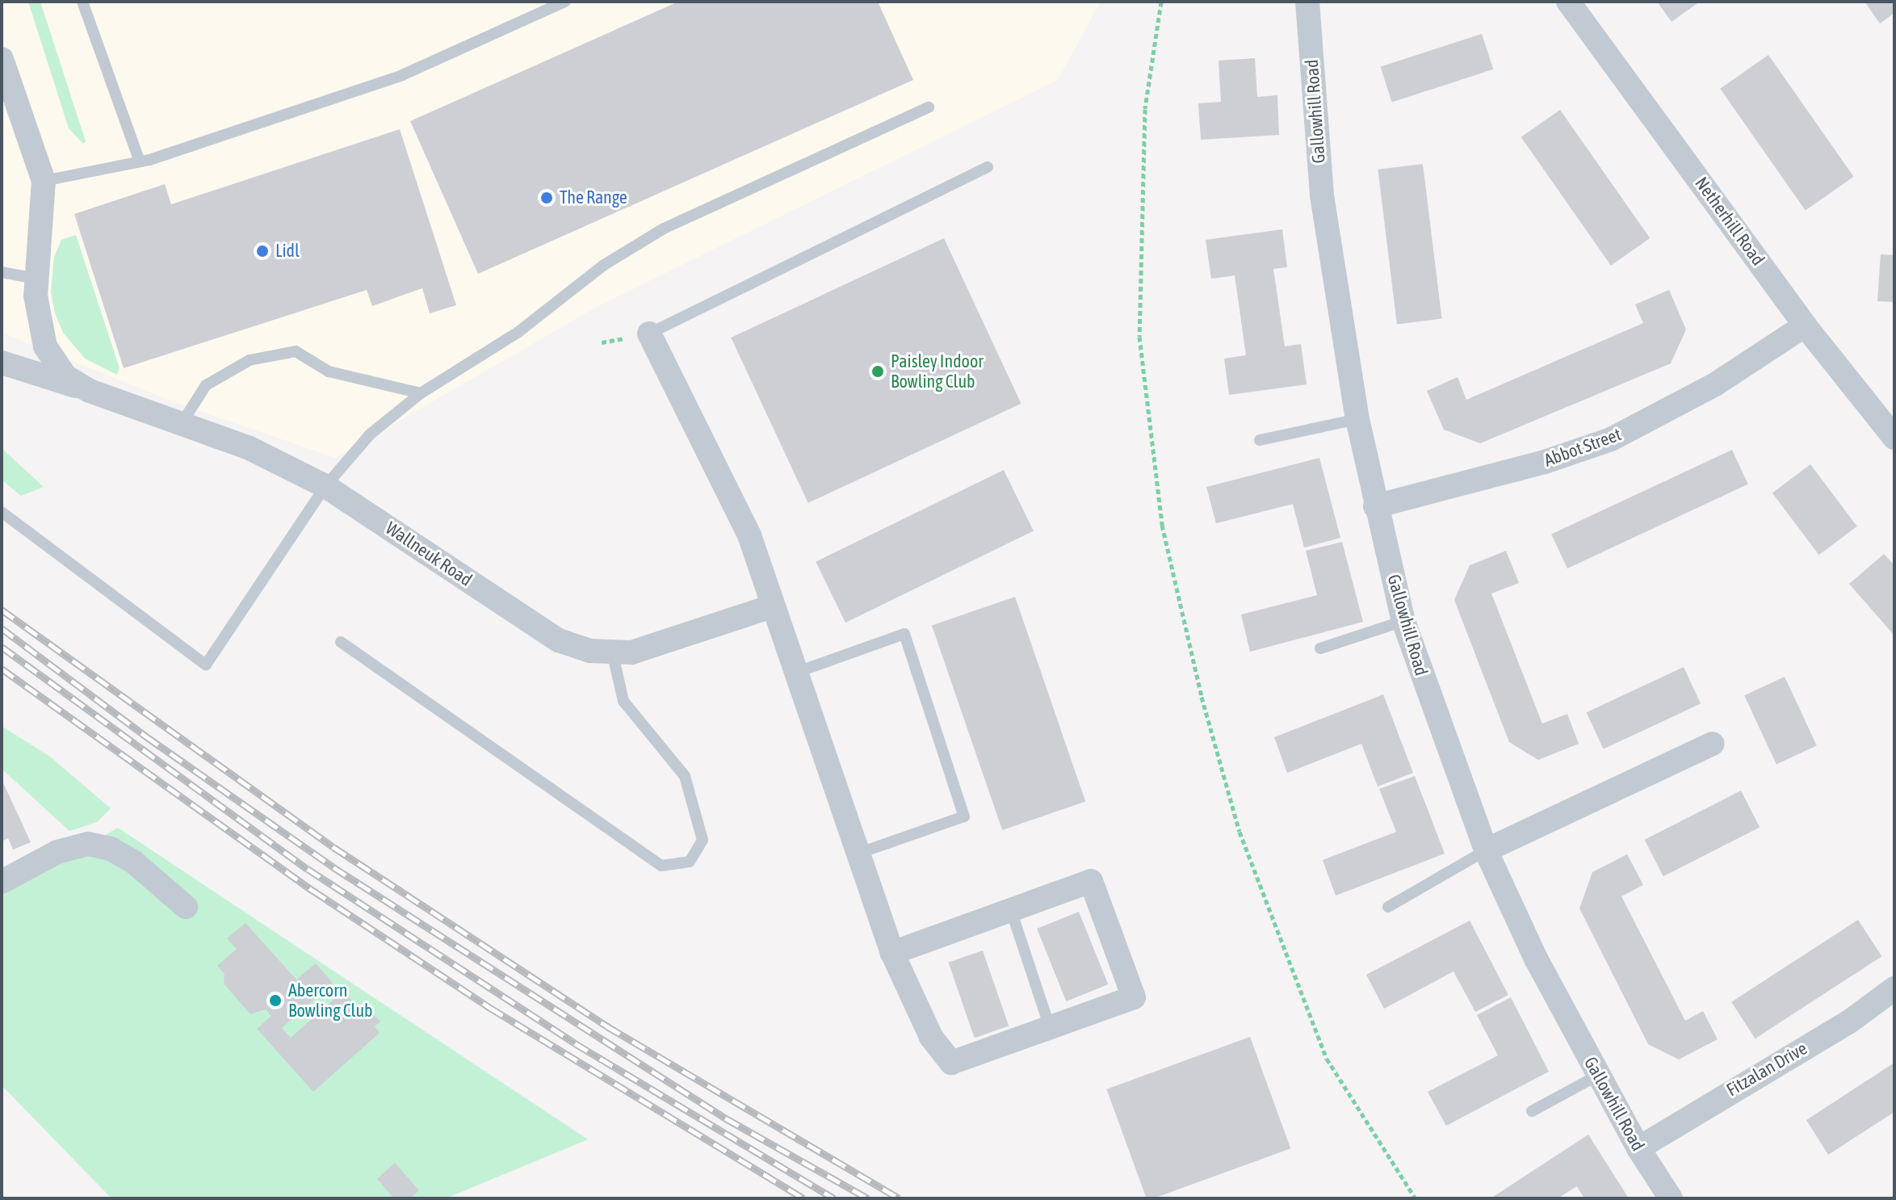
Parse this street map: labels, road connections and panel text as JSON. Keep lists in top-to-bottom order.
{
  "streets": {
    "street": [
      "Gallowhill Road",
      "Netherhill Road",
      "Abbot Street",
      "Wallneuk Road",
      "Fitzalan Drive"
    ]
  },
  "crossings": [
    ["Gallowhill Road", "Abbot Street"],
    ["Gallowhill Road", "Fitzalan Drive"],
    ["Netherhill Road", "Abbot Street"]
  ],
  "places": [
    "The Range",
    "Lidl",
    "Paisley Indoor Bowling Club",
    "Abercorn Bowling Club"
  ]
}
